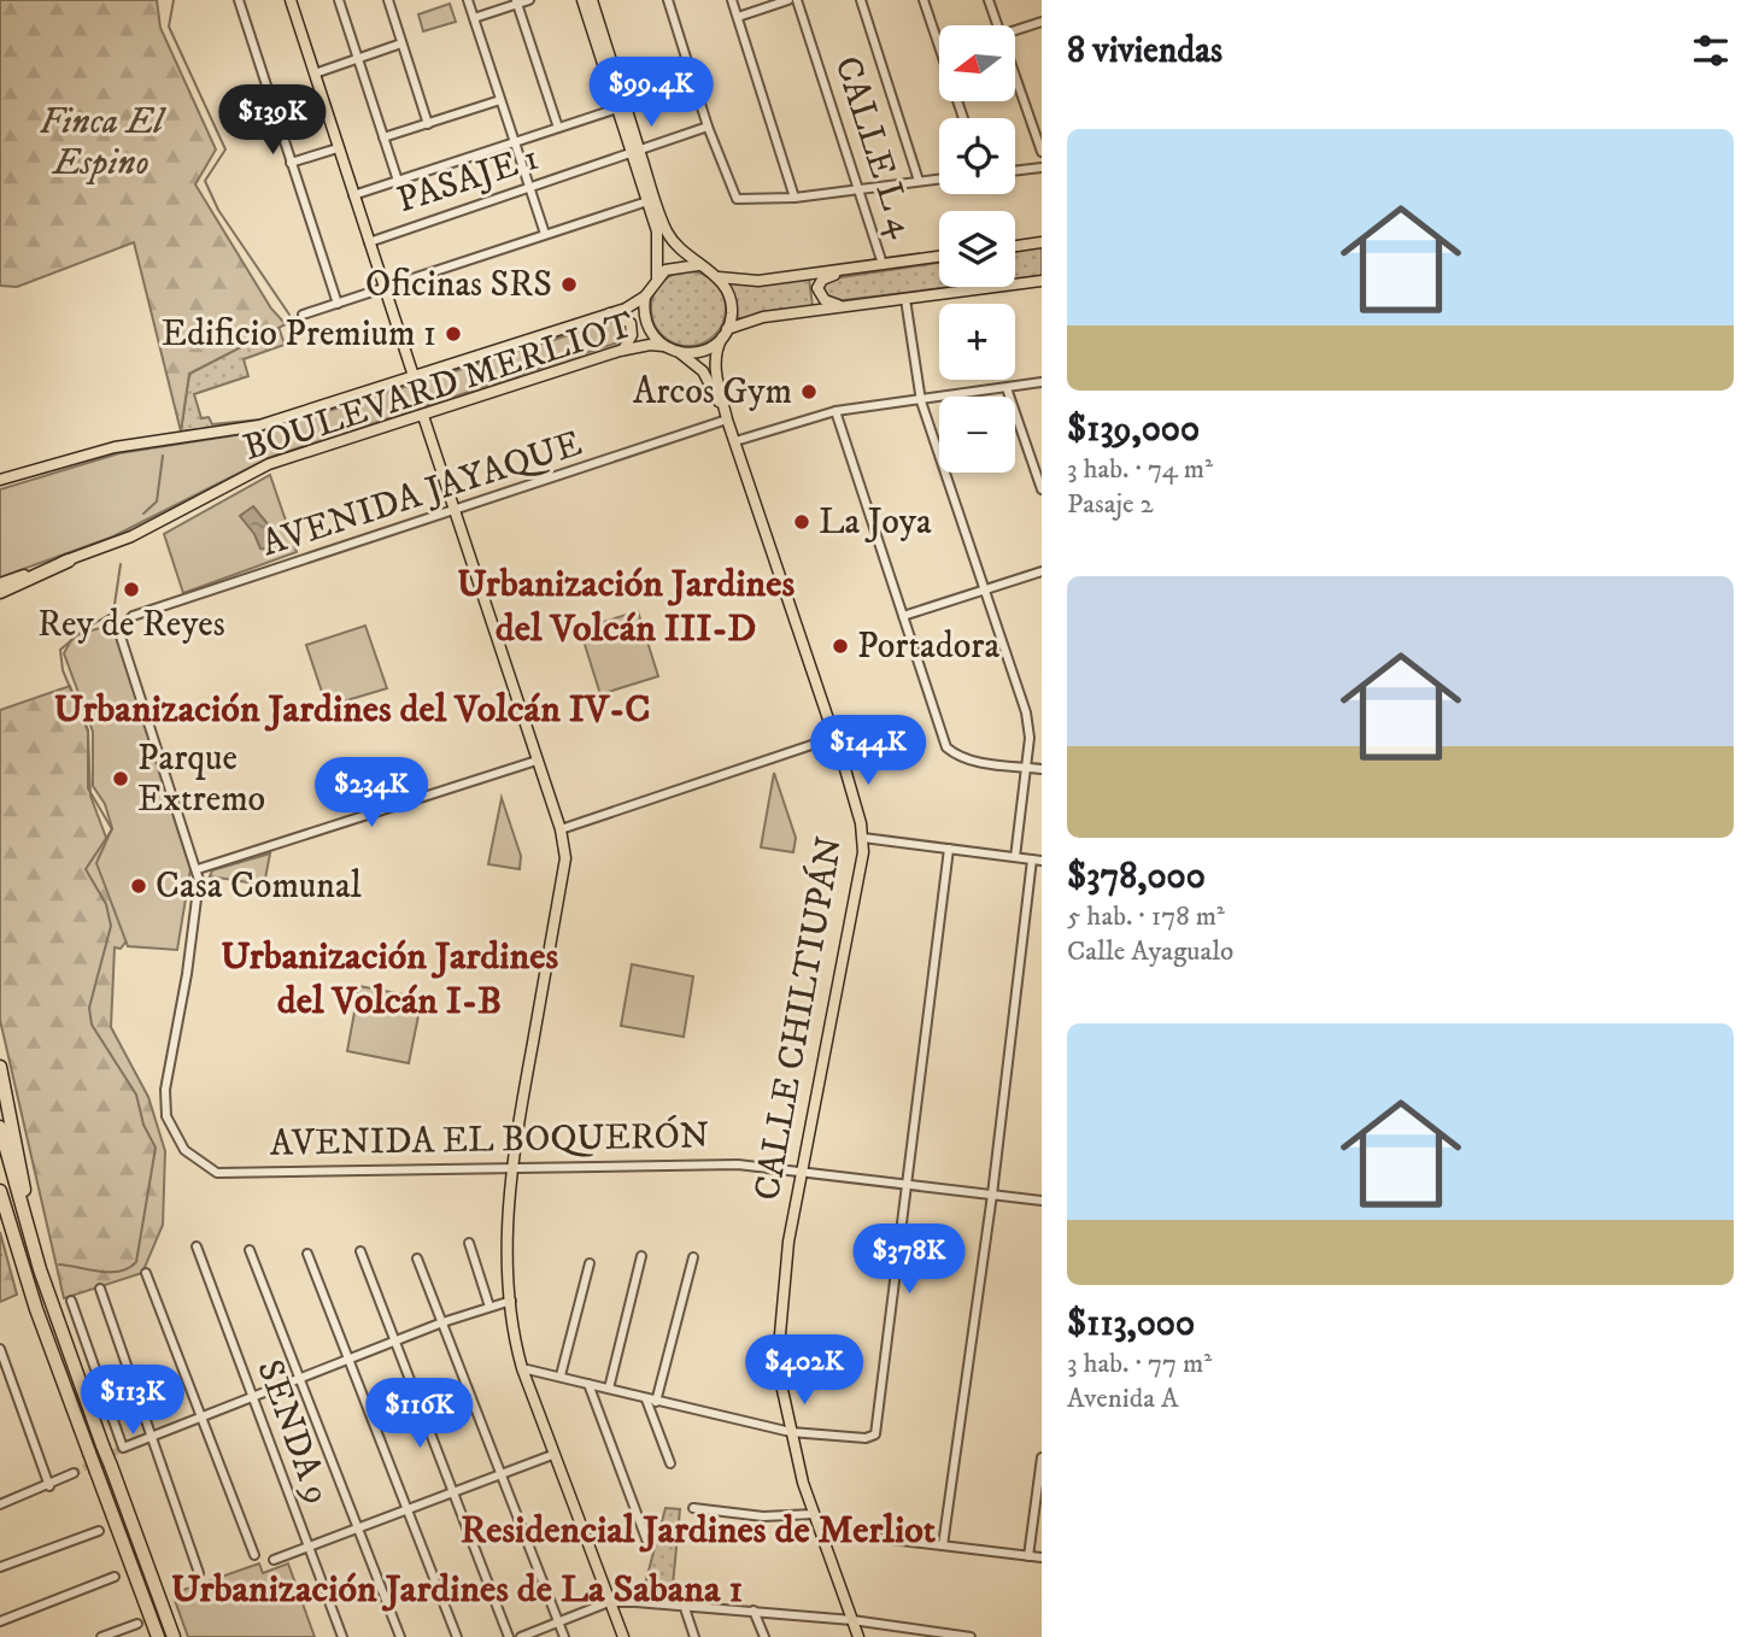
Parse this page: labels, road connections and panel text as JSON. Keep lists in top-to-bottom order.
{
  "streets": {
    "main road": ["BOULEVARD MERLIOT", "CALLE CHILTIUPÁN"],
    "street": [
      "CALLE L 4",
      "PASAJE 1",
      "AVENIDA JAYAQUE",
      "AVENIDA EL BOQUERÓN",
      "SENDA 9"
    ]
  },
  "crossings": [
    ["BOULEVARD MERLIOT", "CALLE CHILTIUPÁN"],
    ["AVENIDA JAYAQUE", "CALLE CHILTIUPÁN"],
    ["AVENIDA JAYAQUE", "AVENIDA EL BOQUERÓN"],
    ["CALLE CHILTIUPÁN", "AVENIDA EL BOQUERÓN"]
  ],
  "districts": [
    "Urbanización Jardines del Volcán III-D",
    "Urbanización Jardines del Volcán IV-C",
    "Urbanización Jardines del Volcán I-B",
    "Residencial Jardines de Merliot",
    "Urbanización Jardines de La Sabana 1"
  ],
  "parks": ["Finca El Espino"],
  "places": [
    "Oficinas SRS",
    "Edificio Premium 1",
    "Arcos Gym",
    "La Joya",
    "Rey de Reyes",
    "Portadora",
    "Parque Extremo",
    "Casa Comunal"
  ],
  "north": "left",
  "page": {
    "heading": "8 viviendas",
    "map_buttons": ["+", "−"],
    "price": [
      "$99.4K",
      "$139K",
      "$144K",
      "$234K",
      "$378K",
      "$402K",
      "$113K",
      "$116K"
    ],
    "list": [
      {
        "name": "$139,000",
        "note": "3 hab. · 74 m² · Pasaje 2"
      },
      {
        "name": "$378,000",
        "note": "5 hab. · 178 m² · Calle Ayagualo"
      },
      {
        "name": "$113,000",
        "note": "3 hab. · 77 m² · Avenida A"
      }
    ]
  }
}
